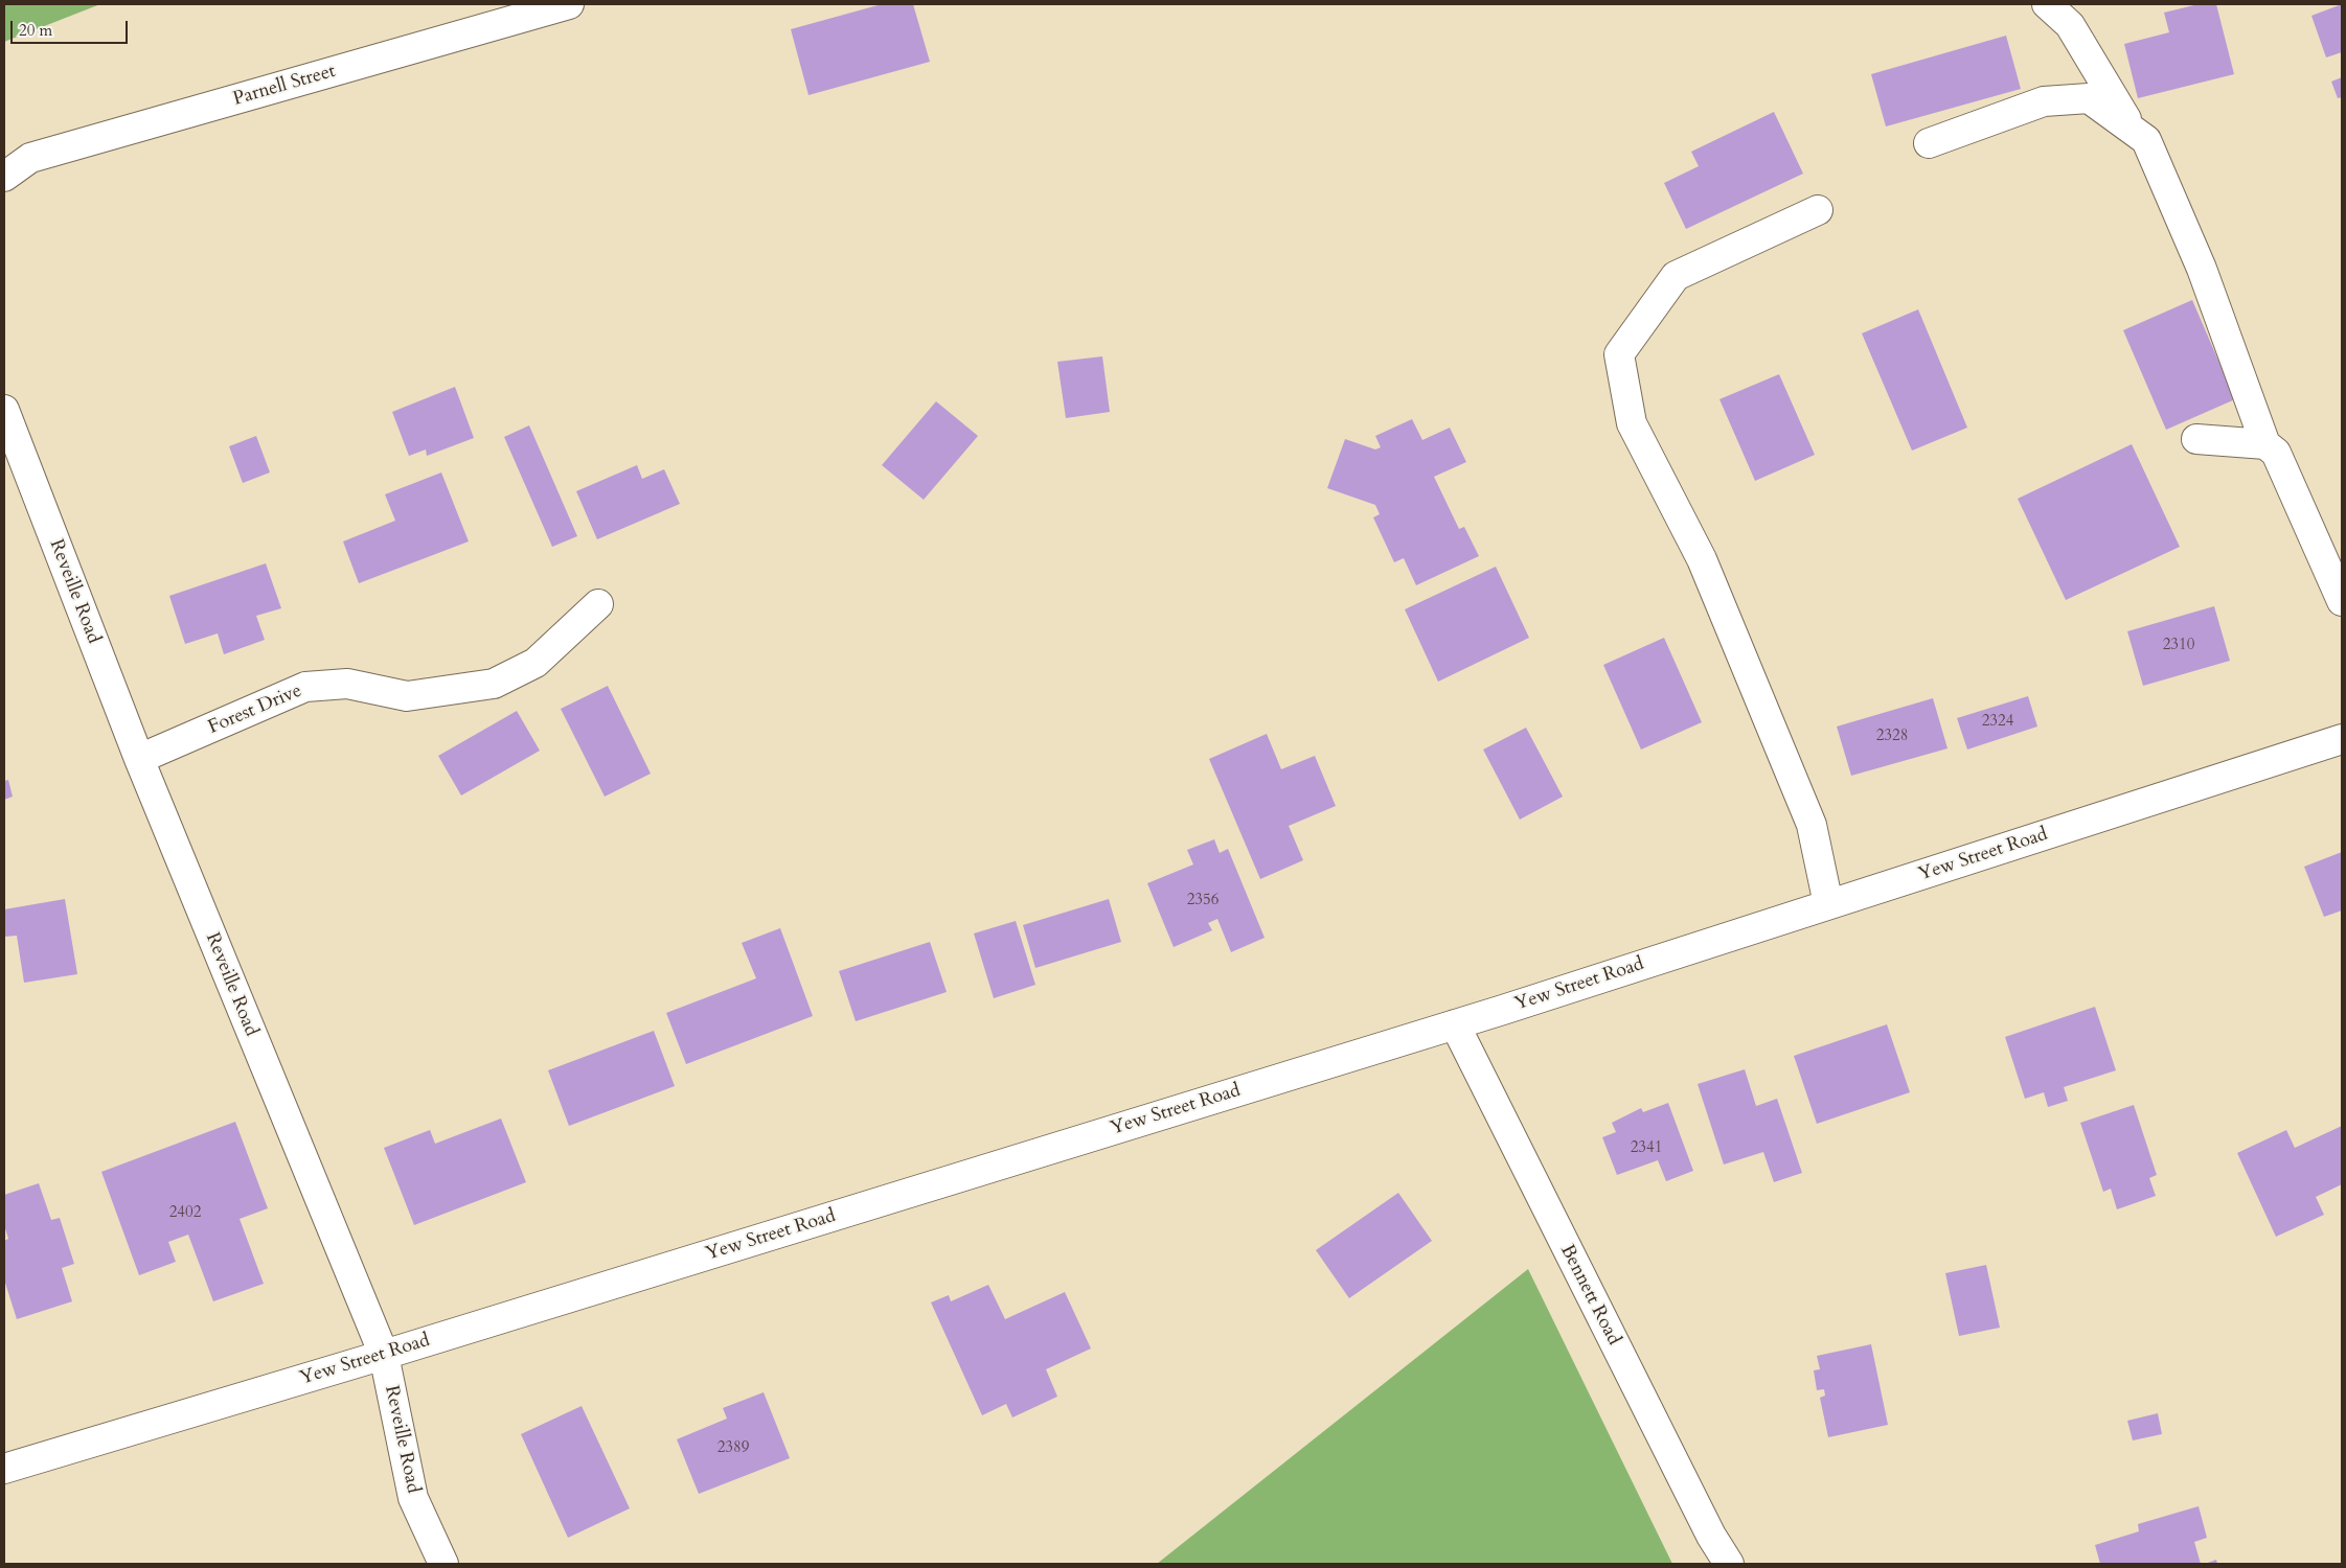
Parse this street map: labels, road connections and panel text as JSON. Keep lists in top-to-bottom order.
{
  "streets": {
    "street": [
      "Parnell Street",
      "Reveille Road",
      "Forest Drive",
      "Yew Street Road",
      "Bennett Road"
    ]
  },
  "crossings": [
    ["Reveille Road", "Forest Drive"],
    ["Reveille Road", "Yew Street Road"],
    ["Yew Street Road", "Bennett Road"]
  ],
  "house_numbers": [
    "2310",
    "2324",
    "2328",
    "2356",
    "2341",
    "2402",
    "2389"
  ],
  "scale_bar": "20 m"
}
